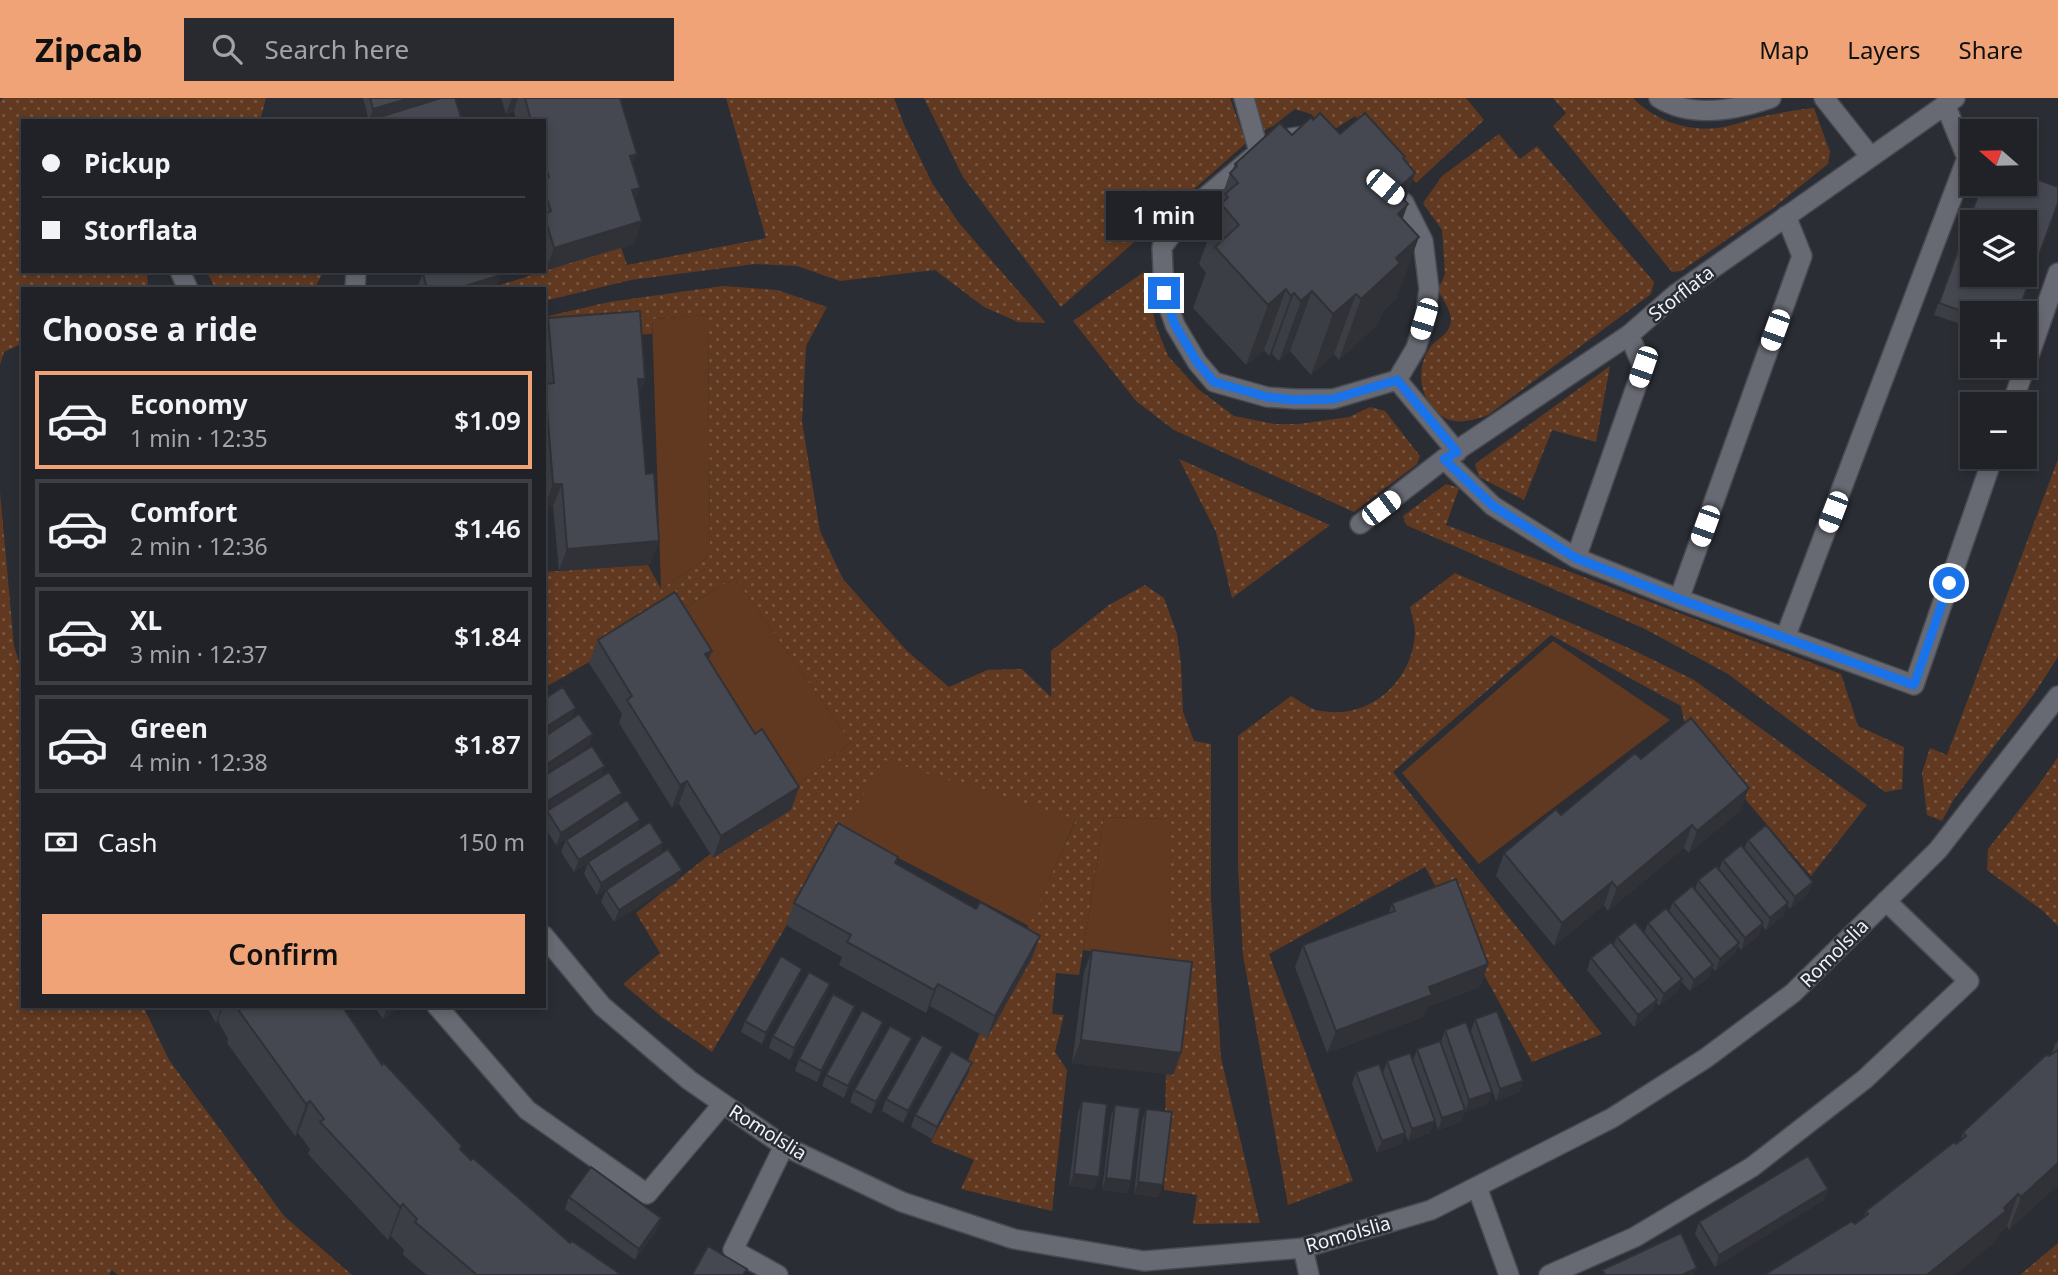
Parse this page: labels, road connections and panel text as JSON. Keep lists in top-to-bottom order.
{
  "streets": {
    "street": ["Storflata", "Romolslia"]
  },
  "north": "left",
  "page": {
    "header": "Zipcab",
    "search": "Search here",
    "nav": ["Map", "Layers", "Share"],
    "map_buttons": ["+", "−"],
    "banner": ["Pickup", "Storflata"],
    "bubble": "1 min",
    "heading": "Choose a ride",
    "list": [
      {
        "name": "Economy",
        "note": "1 min · 12:35",
        "value": "$1.09"
      },
      {
        "name": "Comfort",
        "note": "2 min · 12:36",
        "value": "$1.46"
      },
      {
        "name": "XL",
        "note": "3 min · 12:37",
        "value": "$1.84"
      },
      {
        "name": "Green",
        "note": "4 min · 12:38",
        "value": "$1.87"
      }
    ],
    "pay": ["Cash", "150 m"],
    "buttons": "Confirm"
  }
}
